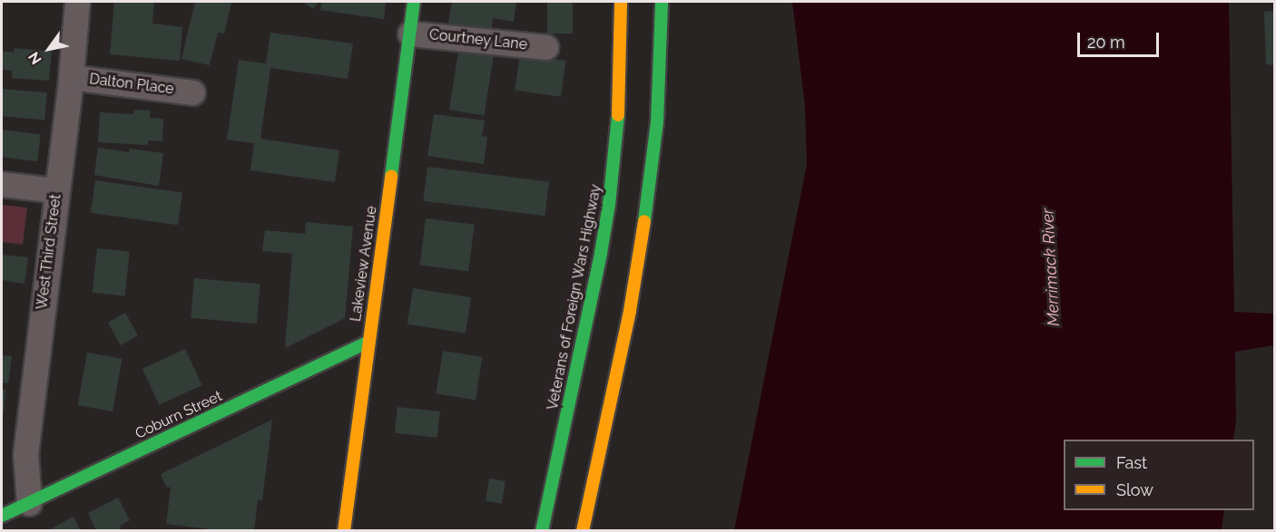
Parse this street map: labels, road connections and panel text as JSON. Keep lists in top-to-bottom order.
{
  "streets": {
    "main road": ["Lakeview Avenue", "Veterans of Foreign Wars Highway", "Coburn Street"],
    "street": ["Courtney Lane", "Dalton Place", "West Third Street"]
  },
  "crossings": [
    ["Courtney Lane", "Lakeview Avenue"],
    ["Dalton Place", "West Third Street"],
    ["West Third Street", "Coburn Street"],
    ["Lakeview Avenue", "Coburn Street"]
  ],
  "water": ["Merrimack River"],
  "legend": ["Fast", "Slow"],
  "scale_bar": "20 m",
  "north": "bottom left"
}
